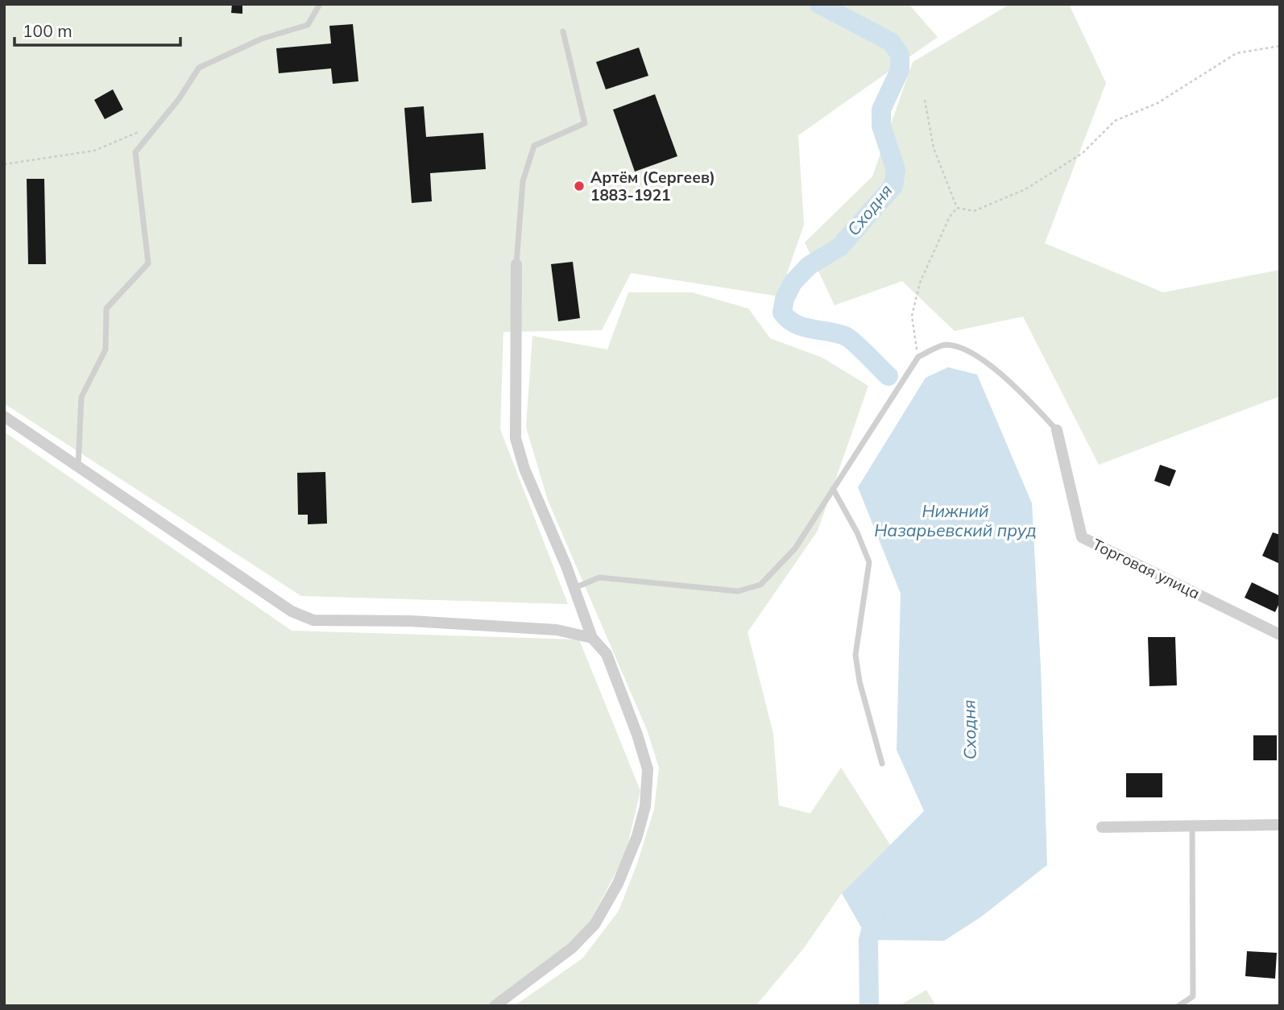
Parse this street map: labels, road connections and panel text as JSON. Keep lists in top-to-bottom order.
{
  "streets": {
    "street": ["Торговая улица"]
  },
  "water": ["Сходня", "Нижний Назарьевский пруд"],
  "places": ["Артём (Сергеев) 1883-1921"],
  "scale_bar": "100 m"
}
